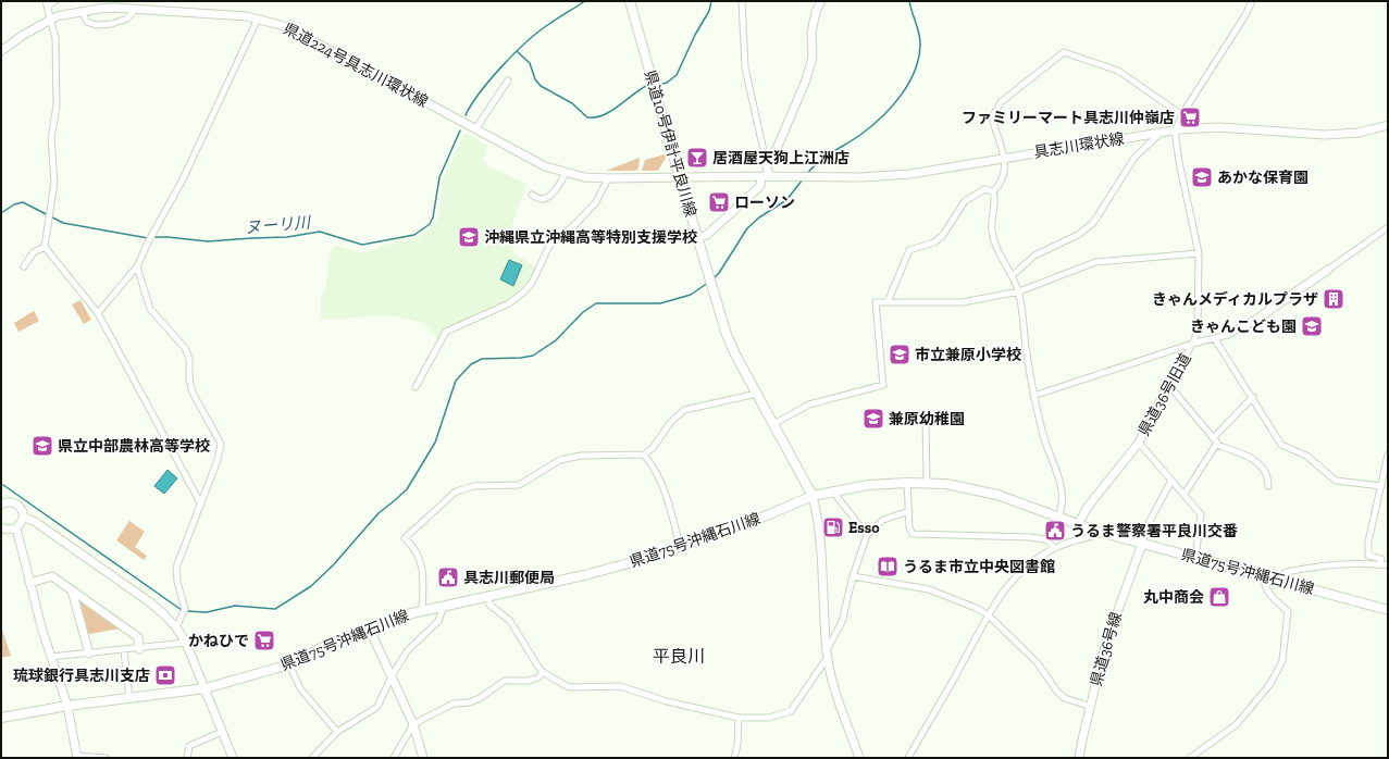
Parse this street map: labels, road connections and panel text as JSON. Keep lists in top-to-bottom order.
{
  "streets": {
    "main road": [
      "県道224号具志川環状線",
      "県道10号伊計平良川線",
      "具志川環状線",
      "県道36号旧道",
      "県道75号沖縄石川線",
      "県道36号線"
    ]
  },
  "crossings": [
    ["県道224号具志川環状線", "県道10号伊計平良川線"],
    ["県道224号具志川環状線", "具志川環状線"],
    ["県道10号伊計平良川線", "具志川環状線"],
    ["県道10号伊計平良川線", "県道75号沖縄石川線"],
    ["県道36号旧道", "県道75号沖縄石川線"],
    ["県道75号沖縄石川線", "県道36号線"]
  ],
  "districts": ["平良川"],
  "water": ["ヌーリ川"],
  "places": {
    "supermarket": ["ファミリーマート具志川仲嶺店", "ローソン", "かねひで"],
    "bar": ["居酒屋天狗上江洲店"],
    "school or university": [
      "あかな保育園",
      "沖縄県立沖縄高等特別支援学校",
      "きゃんこども園",
      "市立兼原小学校",
      "兼原幼稚園",
      "県立中部農林高等学校"
    ],
    "building": ["きゃんメディカルプラザ"],
    "fuel station": ["Esso"],
    "public building": ["うるま警察署平良川交番", "具志川郵便局"],
    "library": ["うるま市立中央図書館"],
    "shop": ["丸中商会"],
    "bank": ["琉球銀行具志川支店"]
  }
}
